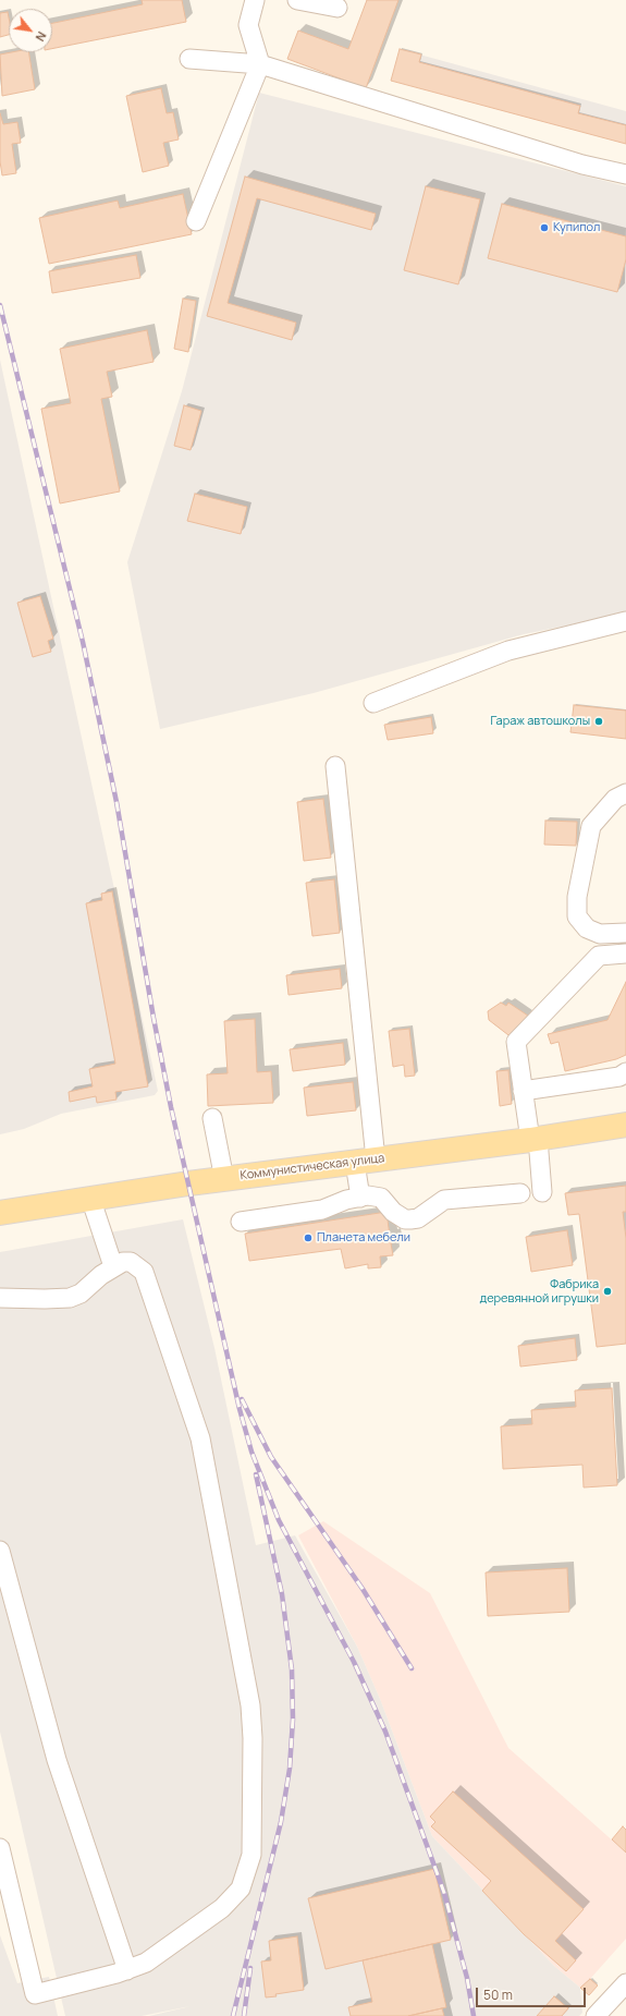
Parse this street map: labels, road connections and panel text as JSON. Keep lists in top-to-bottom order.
{
  "streets": {
    "main road": ["Коммунистическая улица"]
  },
  "places": [
    "Купипол",
    "Гараж автошколы",
    "Планета мебели",
    "Фабрика деревянной игрушки"
  ],
  "scale_bar": "50 m",
  "north": "bottom right"
}
